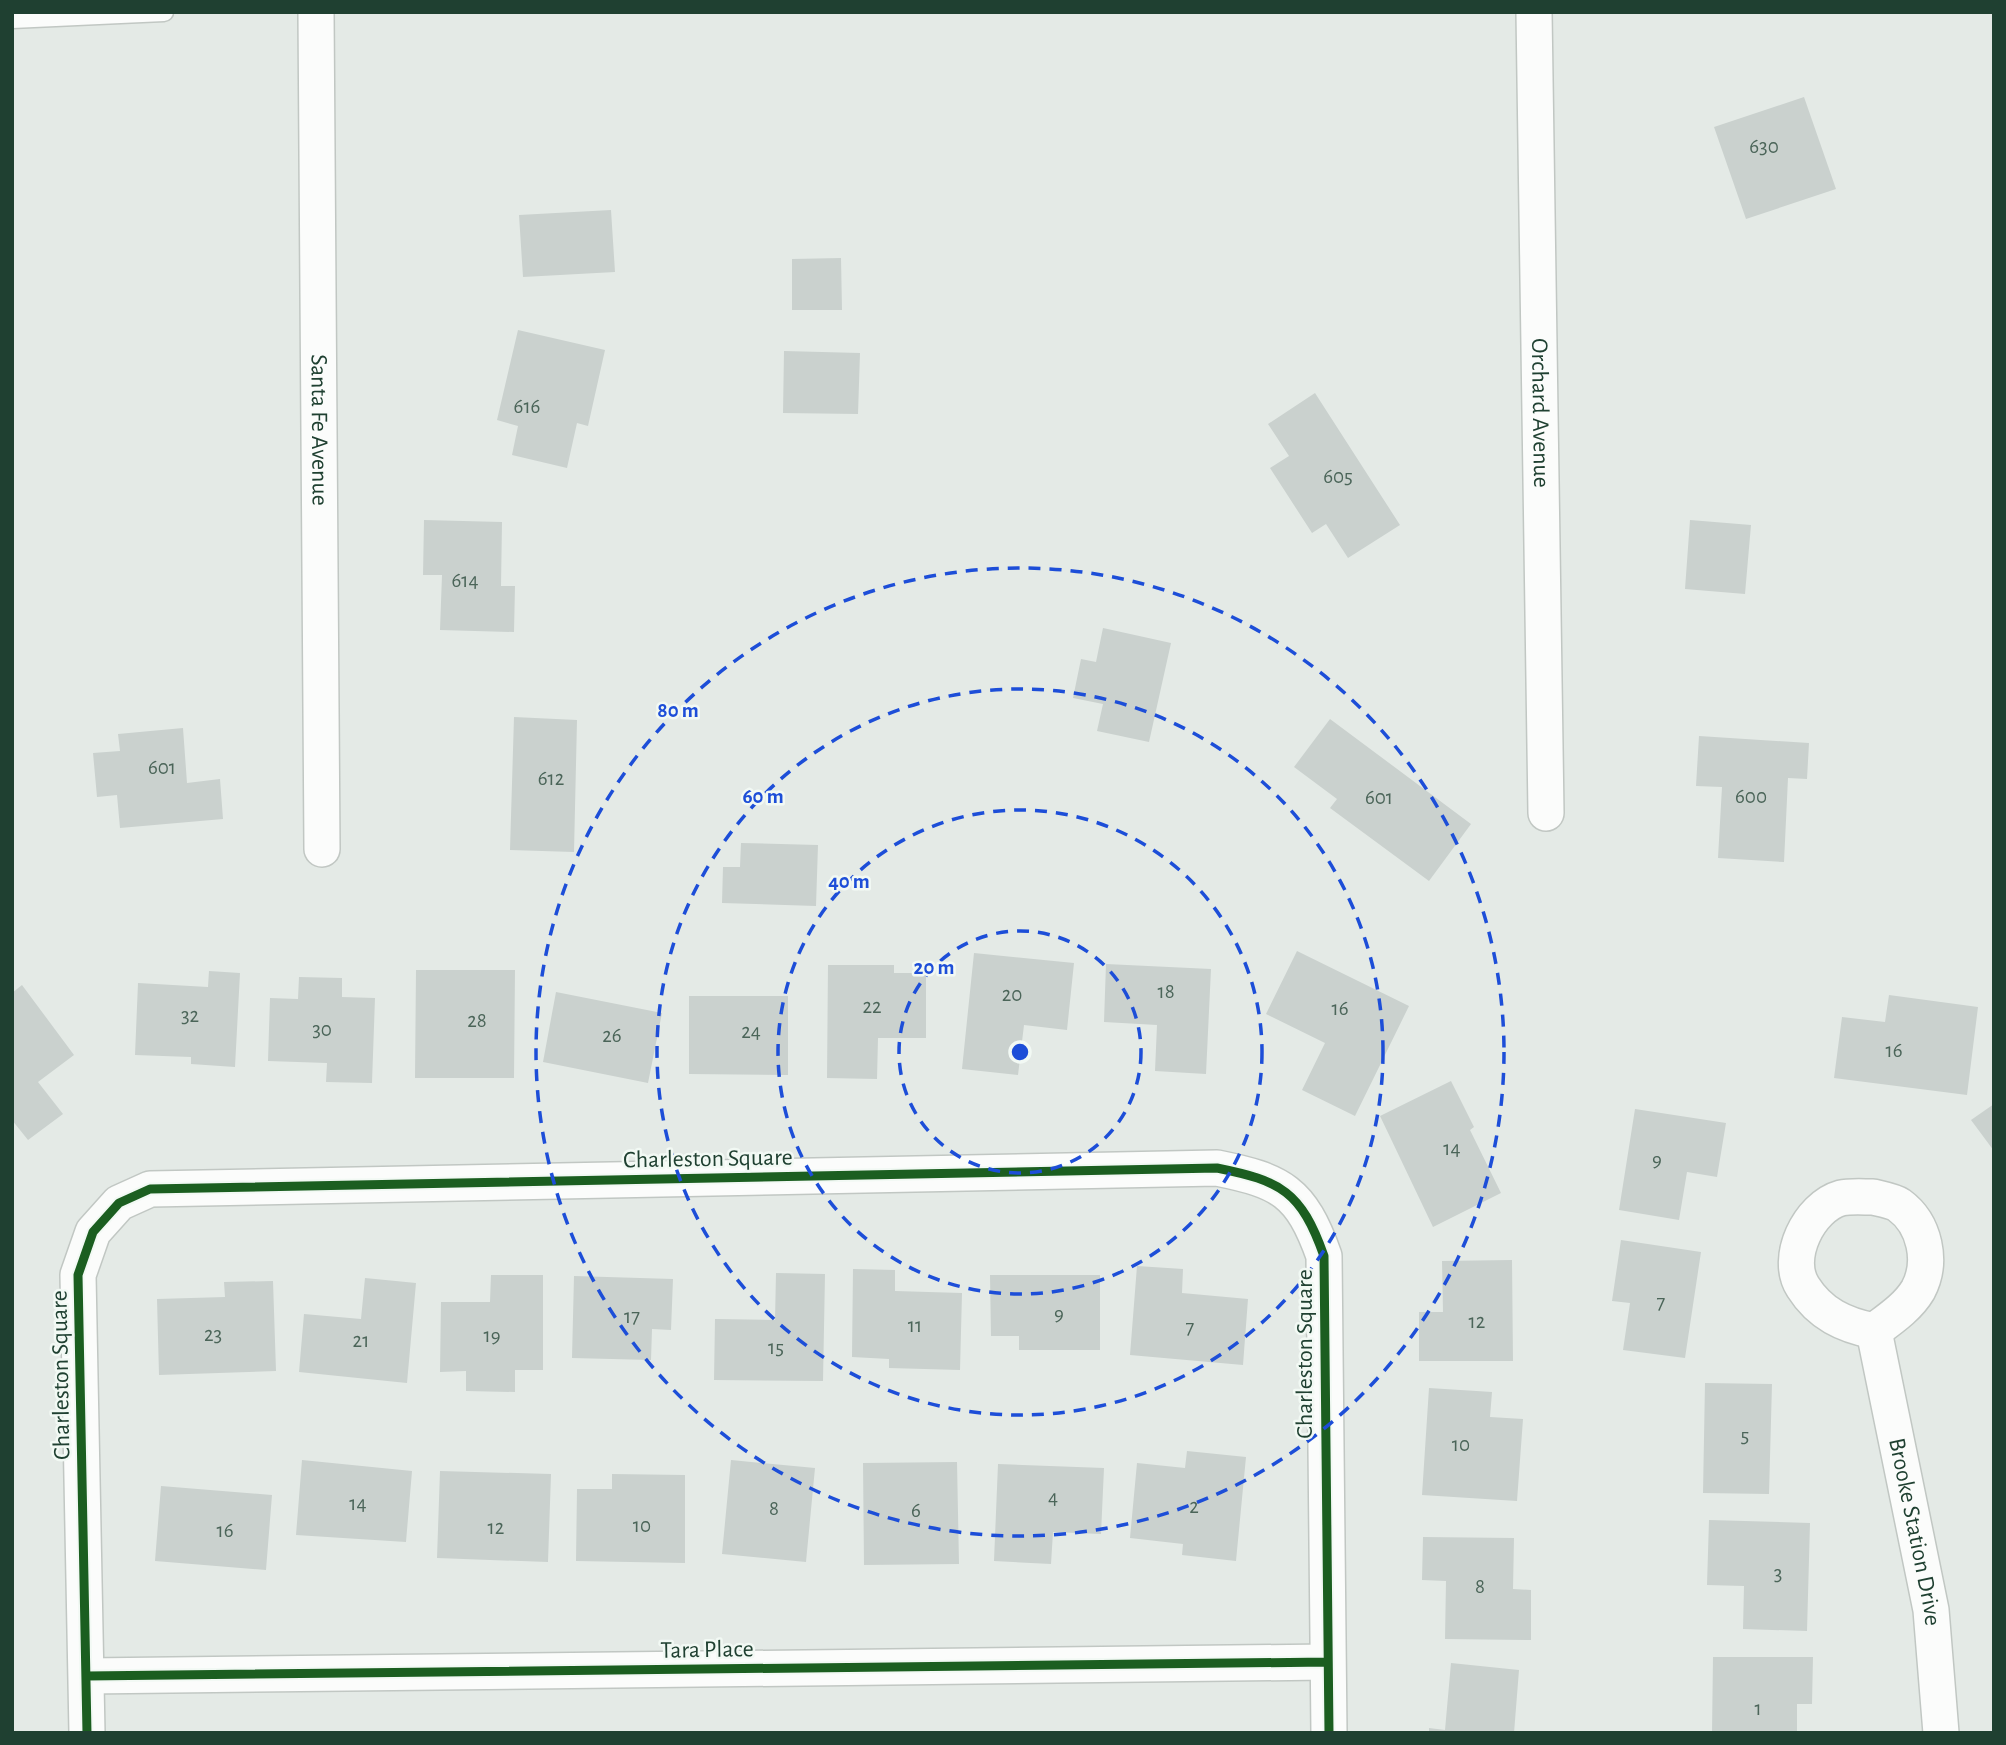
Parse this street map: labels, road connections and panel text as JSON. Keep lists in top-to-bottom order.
{
  "streets": {
    "street": [
      "Orchard Avenue",
      "Santa Fe Avenue",
      "Charleston Square",
      "Brooke Station Drive",
      "Tara Place"
    ]
  },
  "crossings": [
    ["Charleston Square", "Tara Place"]
  ],
  "house_numbers": [
    "630",
    "616",
    "605",
    "614",
    "601",
    "612",
    "600",
    "601",
    "18",
    "20",
    "22",
    "16",
    "32",
    "28",
    "30",
    "24",
    "26",
    "16",
    "14",
    "9",
    "7",
    "9",
    "17",
    "12",
    "11",
    "7",
    "23",
    "19",
    "21",
    "15",
    "5",
    "10",
    "4",
    "14",
    "2",
    "8",
    "6",
    "10",
    "12",
    "16",
    "3",
    "8",
    "1"
  ],
  "rings": [
    "80 m",
    "60 m",
    "40 m",
    "20 m"
  ]
}
